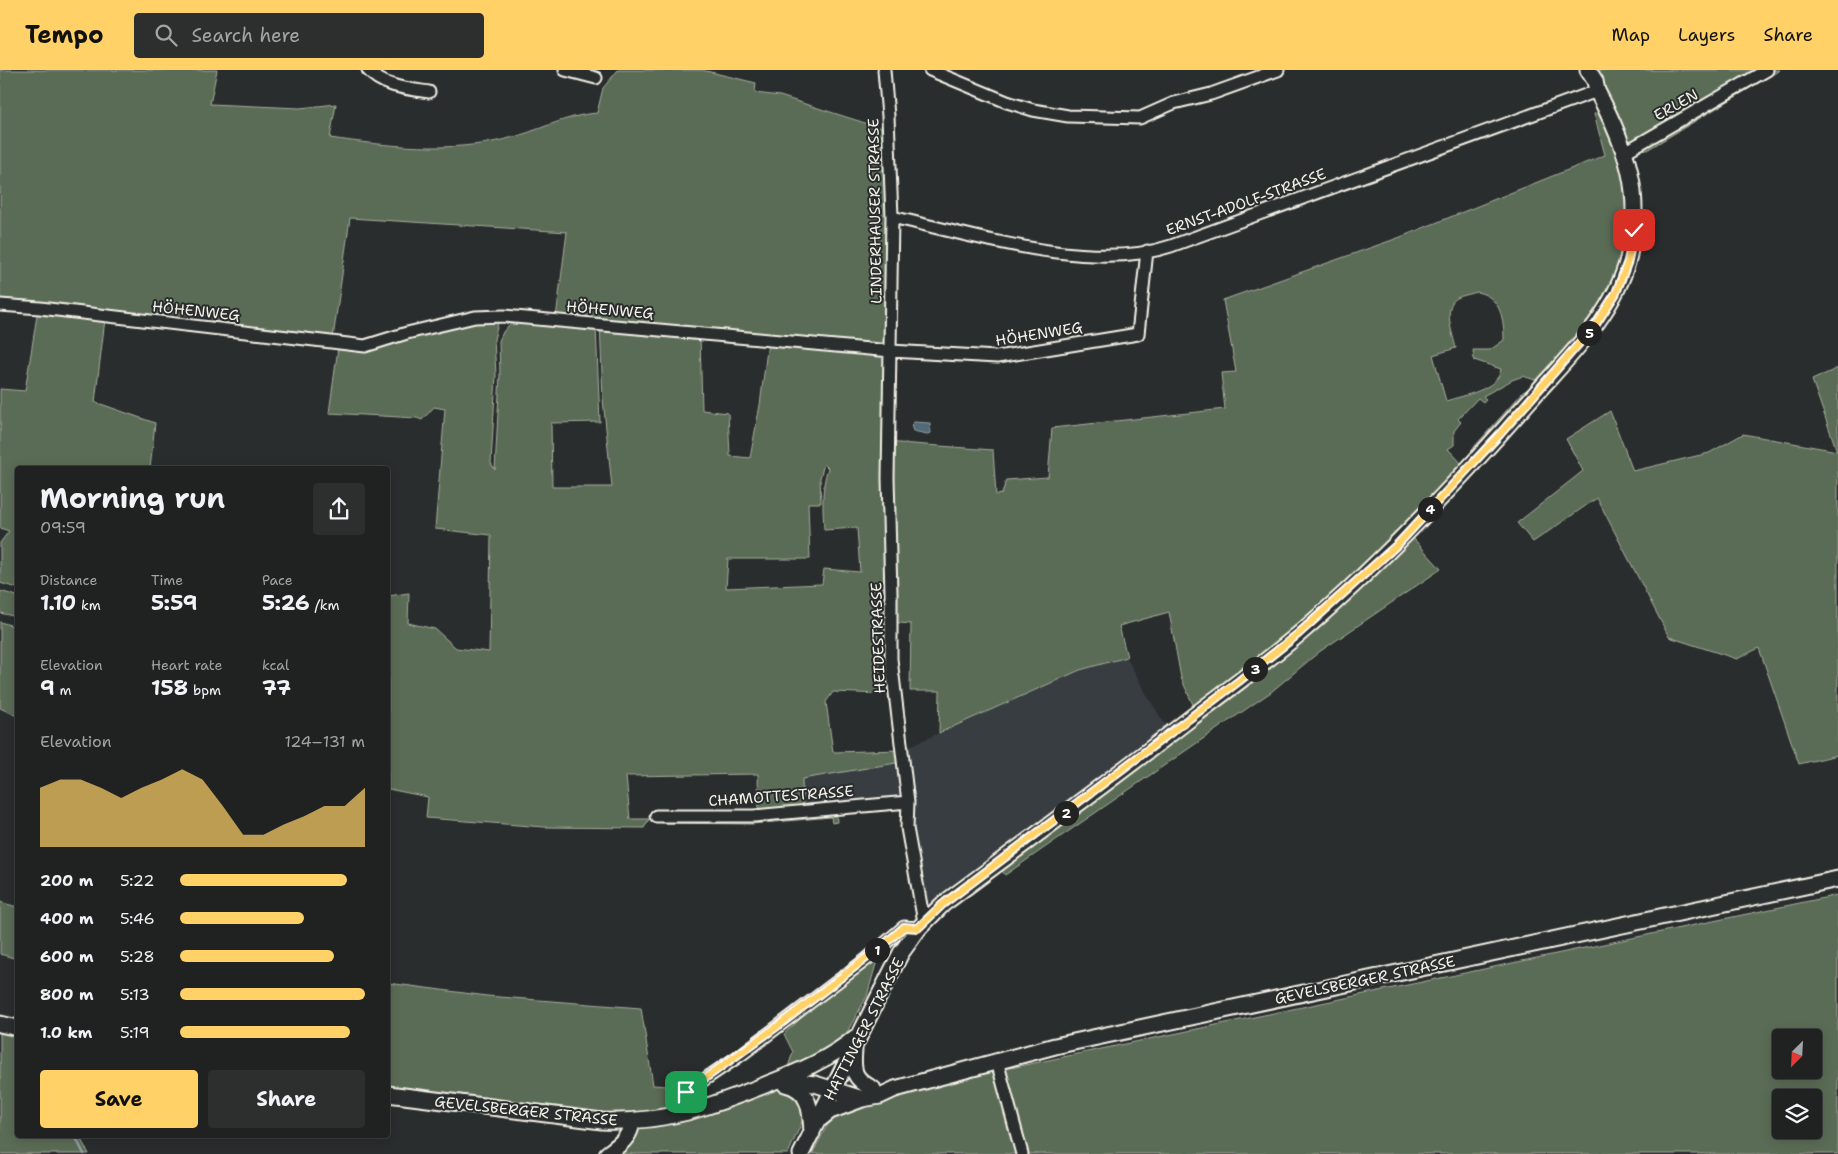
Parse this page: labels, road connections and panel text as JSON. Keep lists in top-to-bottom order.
{
  "streets": {
    "main road": ["GEVELSBERGER STRASSE", "HATTINGER STRASSE"],
    "street": [
      "ERLEN",
      "ERNST-ADOLF-STRASSE",
      "LINDERHAUSER STRASSE",
      "HÖHENWEG",
      "HEIDESTRASSE",
      "CHAMOTTESTRASSE"
    ]
  },
  "crossings": [
    ["ERLEN", "HATTINGER STRASSE"],
    ["ERNST-ADOLF-STRASSE", "LINDERHAUSER STRASSE"],
    ["ERNST-ADOLF-STRASSE", "HÖHENWEG"],
    ["ERNST-ADOLF-STRASSE", "HATTINGER STRASSE"],
    ["LINDERHAUSER STRASSE", "HÖHENWEG"],
    ["LINDERHAUSER STRASSE", "HEIDESTRASSE"],
    ["HÖHENWEG", "HEIDESTRASSE"],
    ["HEIDESTRASSE", "CHAMOTTESTRASSE"],
    ["HEIDESTRASSE", "HATTINGER STRASSE"],
    ["GEVELSBERGER STRASSE", "HATTINGER STRASSE"]
  ],
  "north": "bottom left",
  "page": {
    "header": "Tempo",
    "search": "Search here",
    "nav": ["Map", "Layers", "Share"],
    "pins": [
      "5",
      "4",
      "3",
      "2",
      "1"
    ],
    "heading": ["Morning run", "09:59"],
    "stats": [
      ["Distance", "1.10 km"],
      ["Time", "5:59"],
      ["Pace", "5:26 /km"],
      ["Elevation", "9 m"],
      ["Heart rate", "158 bpm"],
      ["kcal", "77"]
    ],
    "chart": ["Elevation", "124–131 m"],
    "list": [
      {
        "name": "200 m",
        "note": "5:22"
      },
      {
        "name": "400 m",
        "note": "5:46"
      },
      {
        "name": "600 m",
        "note": "5:28"
      },
      {
        "name": "800 m",
        "note": "5:13"
      },
      {
        "name": "1.0 km",
        "note": "5:19"
      }
    ],
    "buttons": ["Save", "Share"]
  }
}
